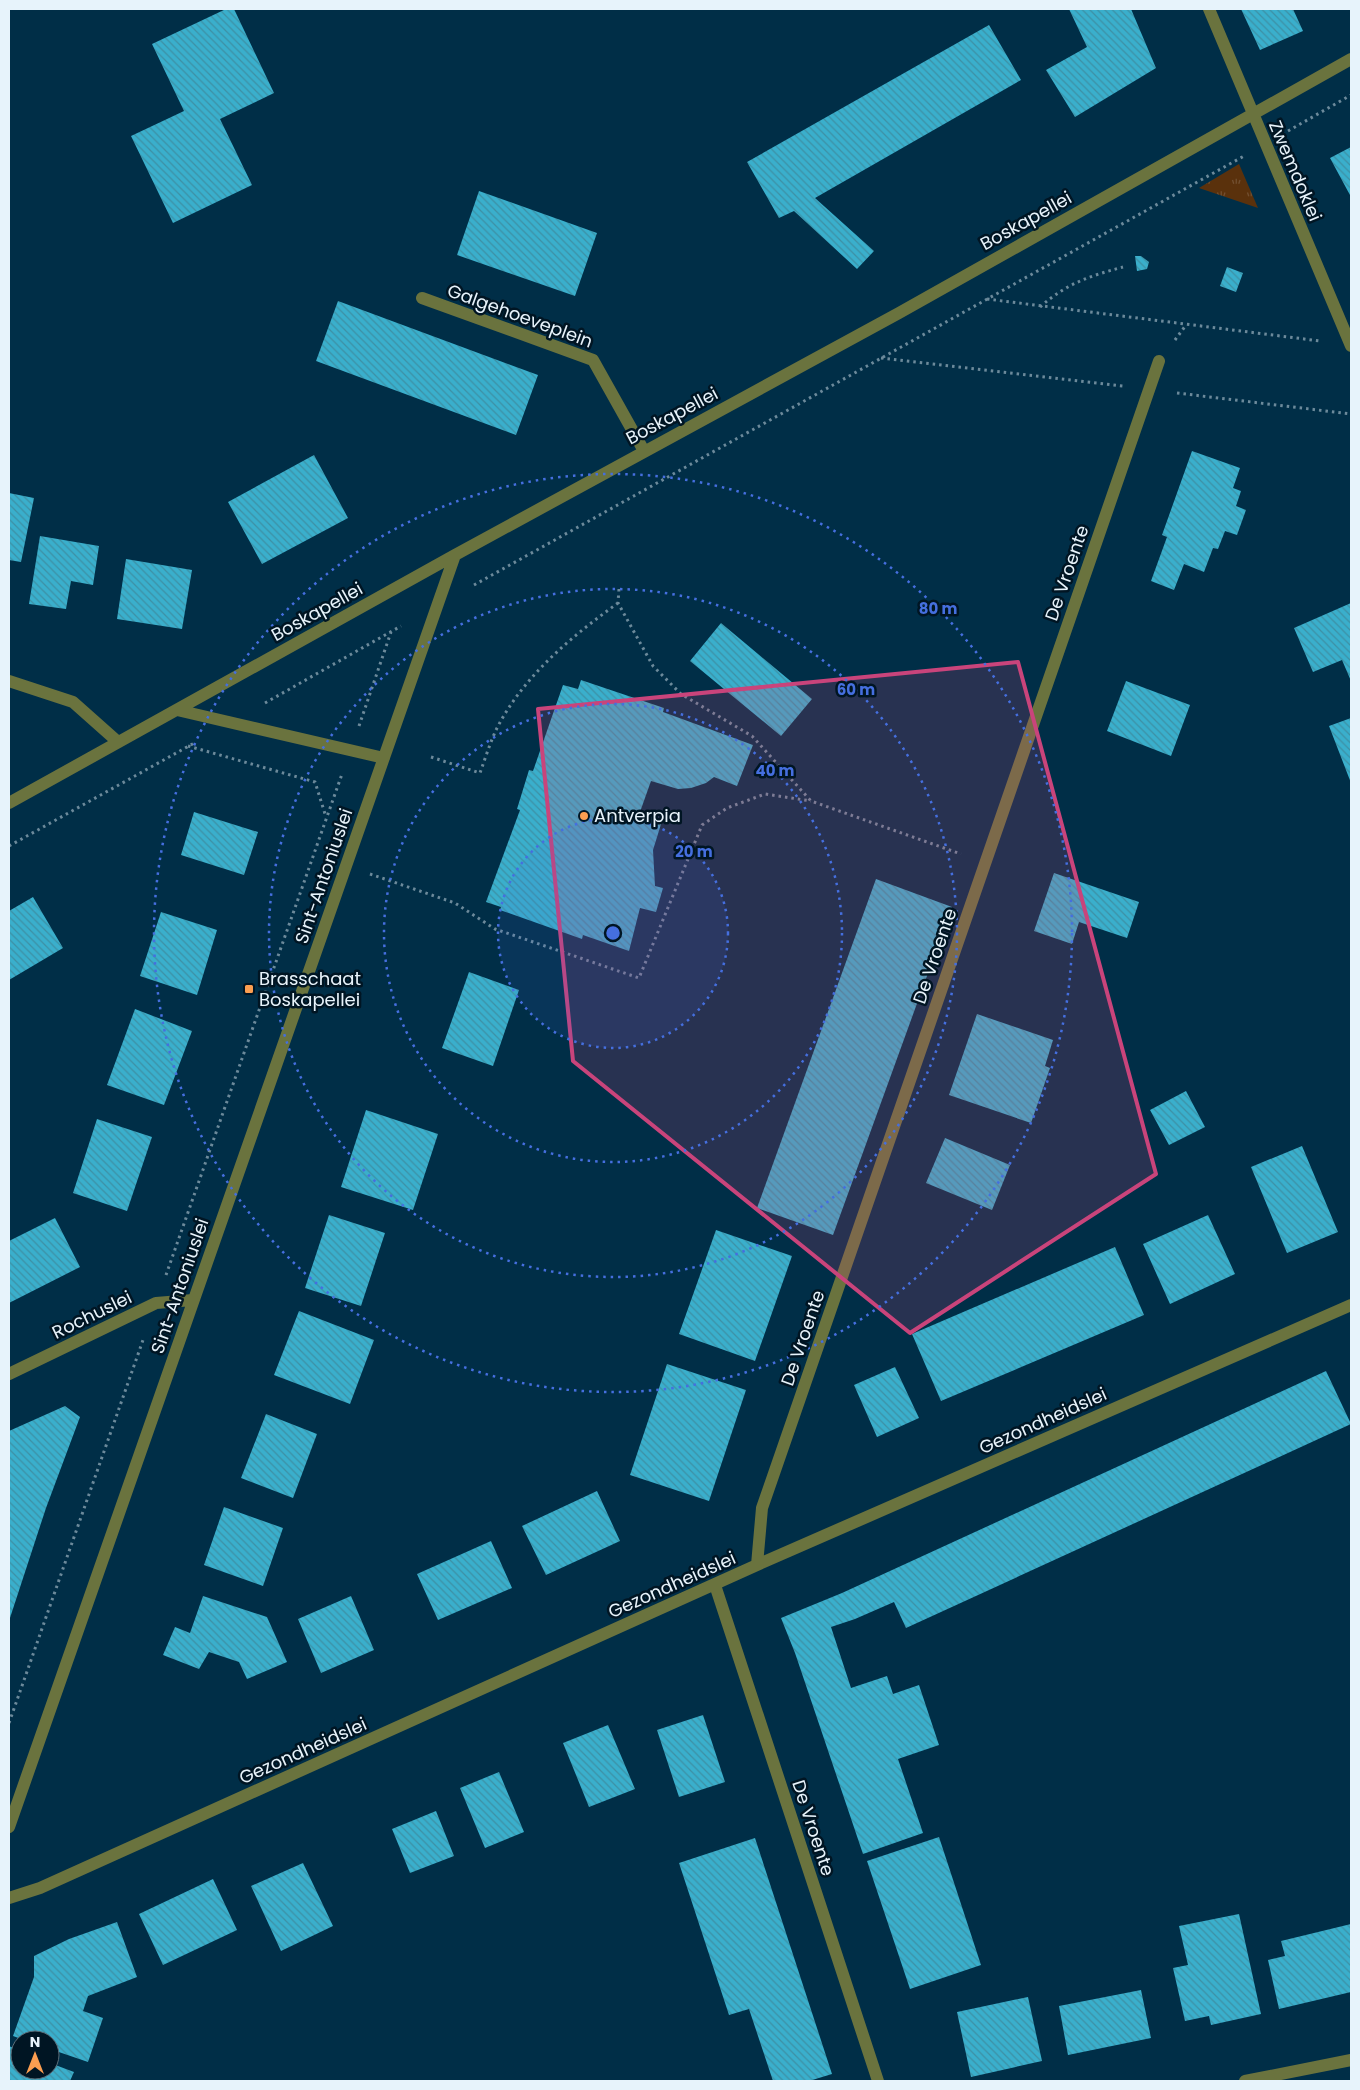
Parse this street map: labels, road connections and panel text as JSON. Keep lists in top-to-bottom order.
{
  "streets": {
    "street": [
      "Zwemdoklei",
      "Boskapellei",
      "Galgehoeveplein",
      "De Vroente",
      "Sint-Antoniuslei",
      "Rochuslei",
      "Gezondheidslei"
    ]
  },
  "crossings": [
    ["Zwemdoklei", "Boskapellei"],
    ["Boskapellei", "Galgehoeveplein"],
    ["Boskapellei", "Sint-Antoniuslei"],
    ["De Vroente", "Gezondheidslei"],
    ["Sint-Antoniuslei", "Rochuslei"]
  ],
  "places": {
    "other": ["Antverpia"],
    "transit": ["Brasschaat Boskapellei"]
  },
  "north": "top",
  "rings": [
    "80 m",
    "60 m",
    "40 m",
    "20 m"
  ]
}
